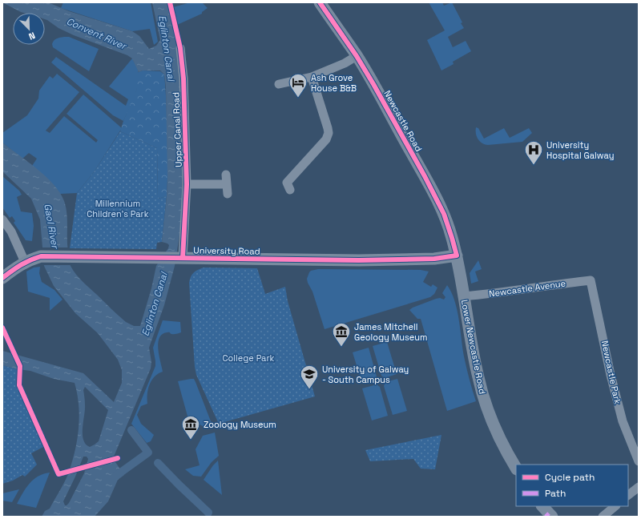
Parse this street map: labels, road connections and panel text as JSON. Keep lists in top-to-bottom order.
{
  "streets": {
    "main road": ["Newcastle Road", "University Road", "Lower Newcastle Road"],
    "street": ["Upper Canal Road", "Newcastle Avenue", "Newcastle Park"]
  },
  "crossings": [
    ["Newcastle Road", "University Road"],
    ["Newcastle Road", "Lower Newcastle Road"],
    ["Upper Canal Road", "University Road"],
    ["University Road", "Lower Newcastle Road"],
    ["Newcastle Avenue", "Lower Newcastle Road"],
    ["Newcastle Avenue", "Newcastle Park"]
  ],
  "water": ["Convent River", "Eglinton Canal", "Gaol River"],
  "parks": ["Millennium Children's Park", "College Park"],
  "places": {
    "hotel": ["Ash Grove House B&B"],
    "hospital": ["University Hospital Galway"],
    "museum": ["James Mitchell Geology Museum", "Zoology Museum"],
    "school or university": ["University of Galway - South Campus"]
  },
  "legend": ["Cycle path", "Path"],
  "north": "bottom right"
}
